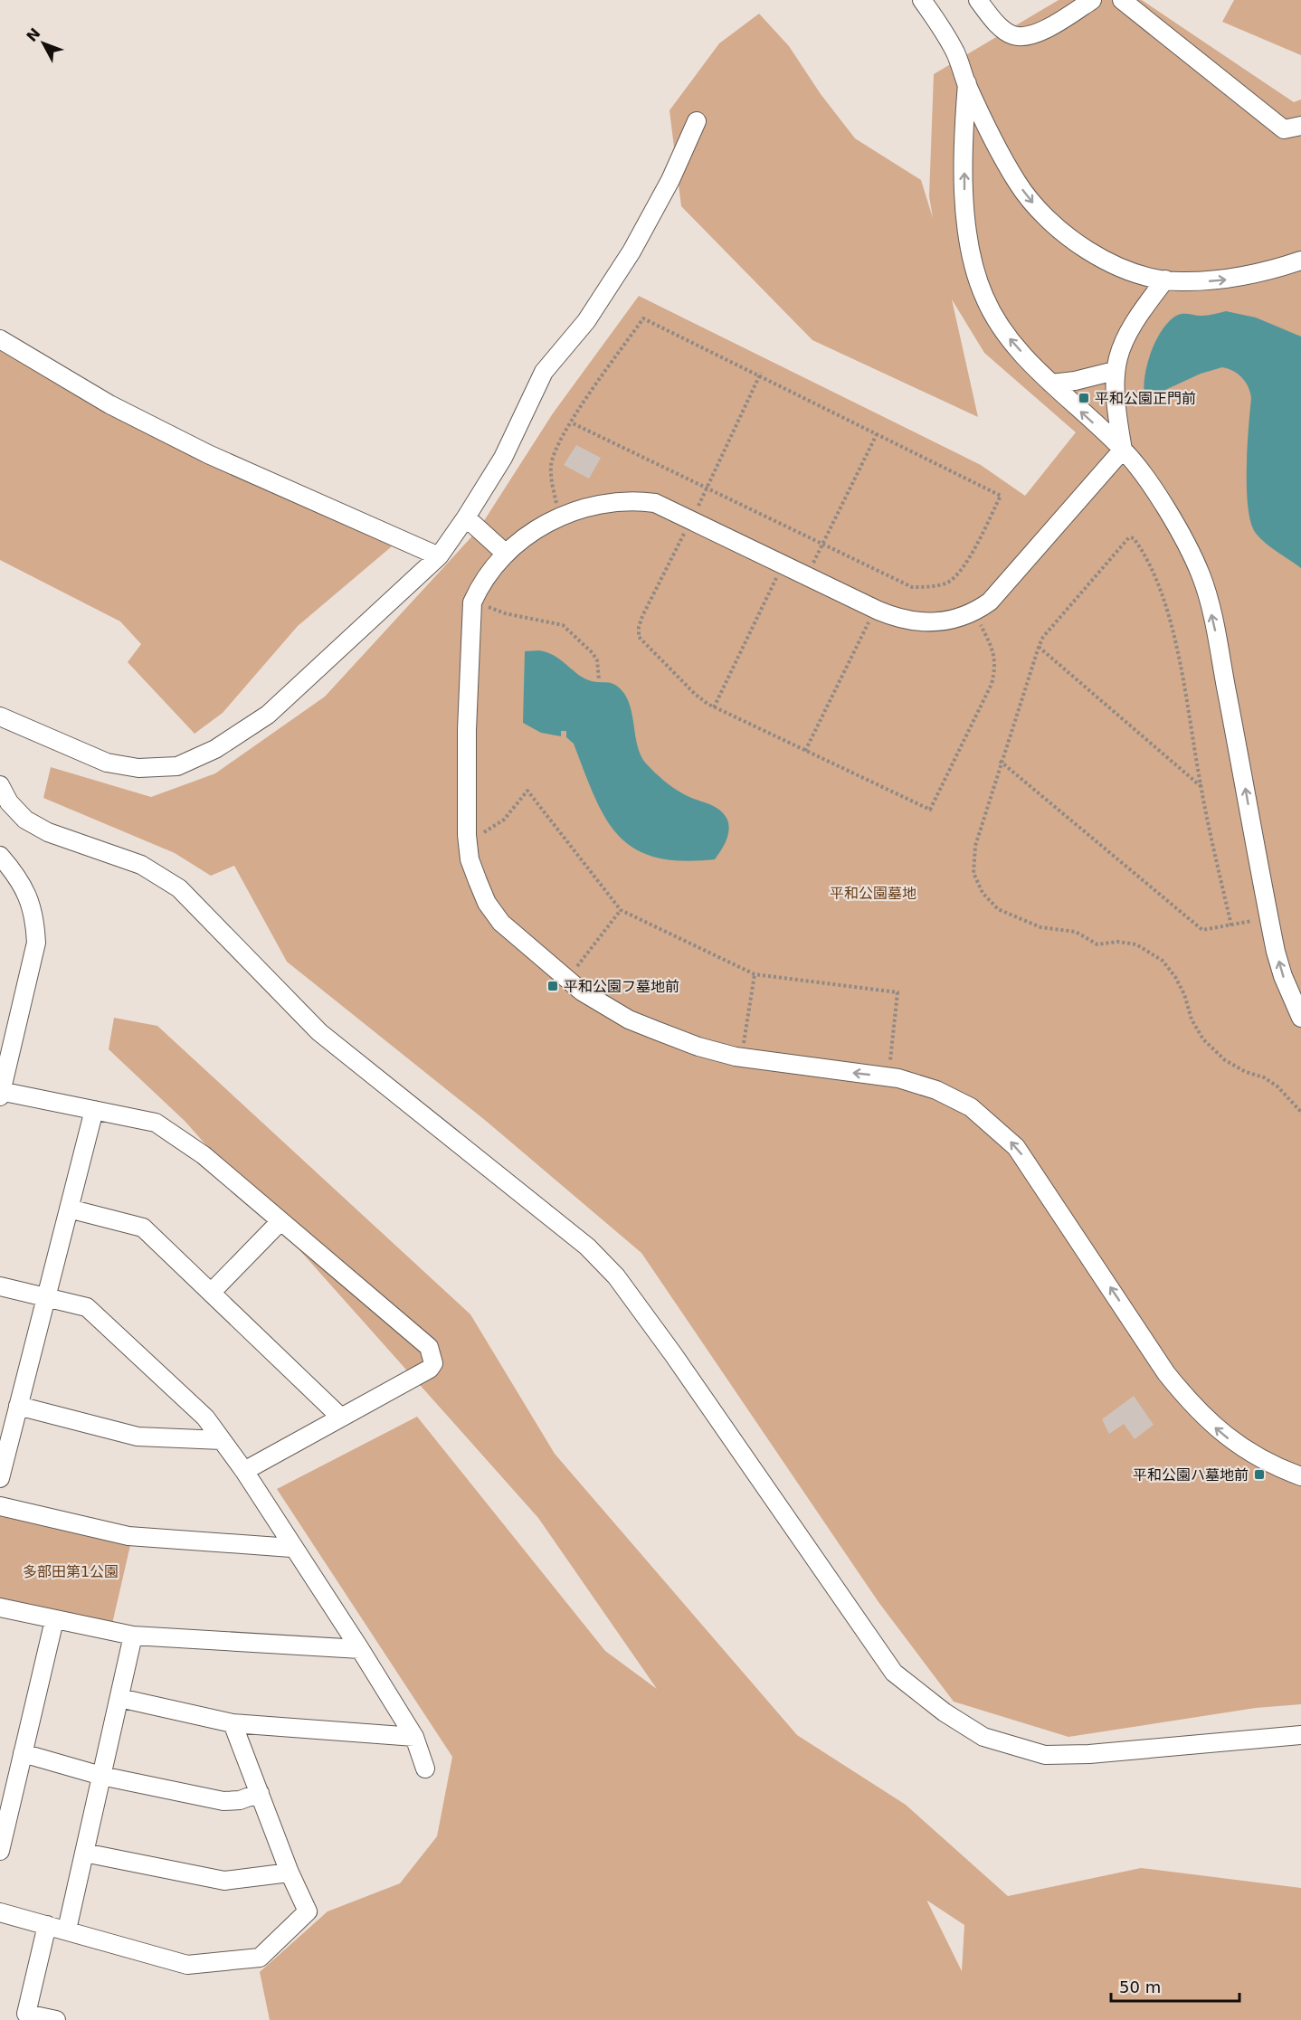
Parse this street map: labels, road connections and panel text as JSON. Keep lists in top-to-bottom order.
{
  "parks": ["平和公園墓地", "多部田第1公園"],
  "places": {
    "transit": ["平和公園正門前", "平和公園フ墓地前", "平和公園ハ墓地前"]
  },
  "scale_bar": "50 m",
  "north": "top left"
}
